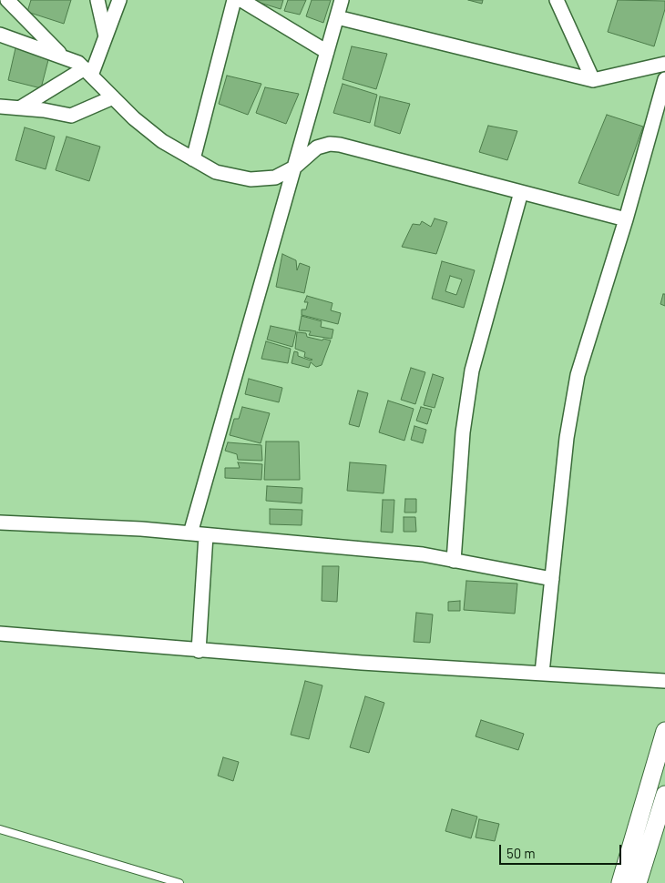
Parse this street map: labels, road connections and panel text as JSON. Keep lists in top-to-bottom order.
{
  "scale_bar": "50 m"
}
